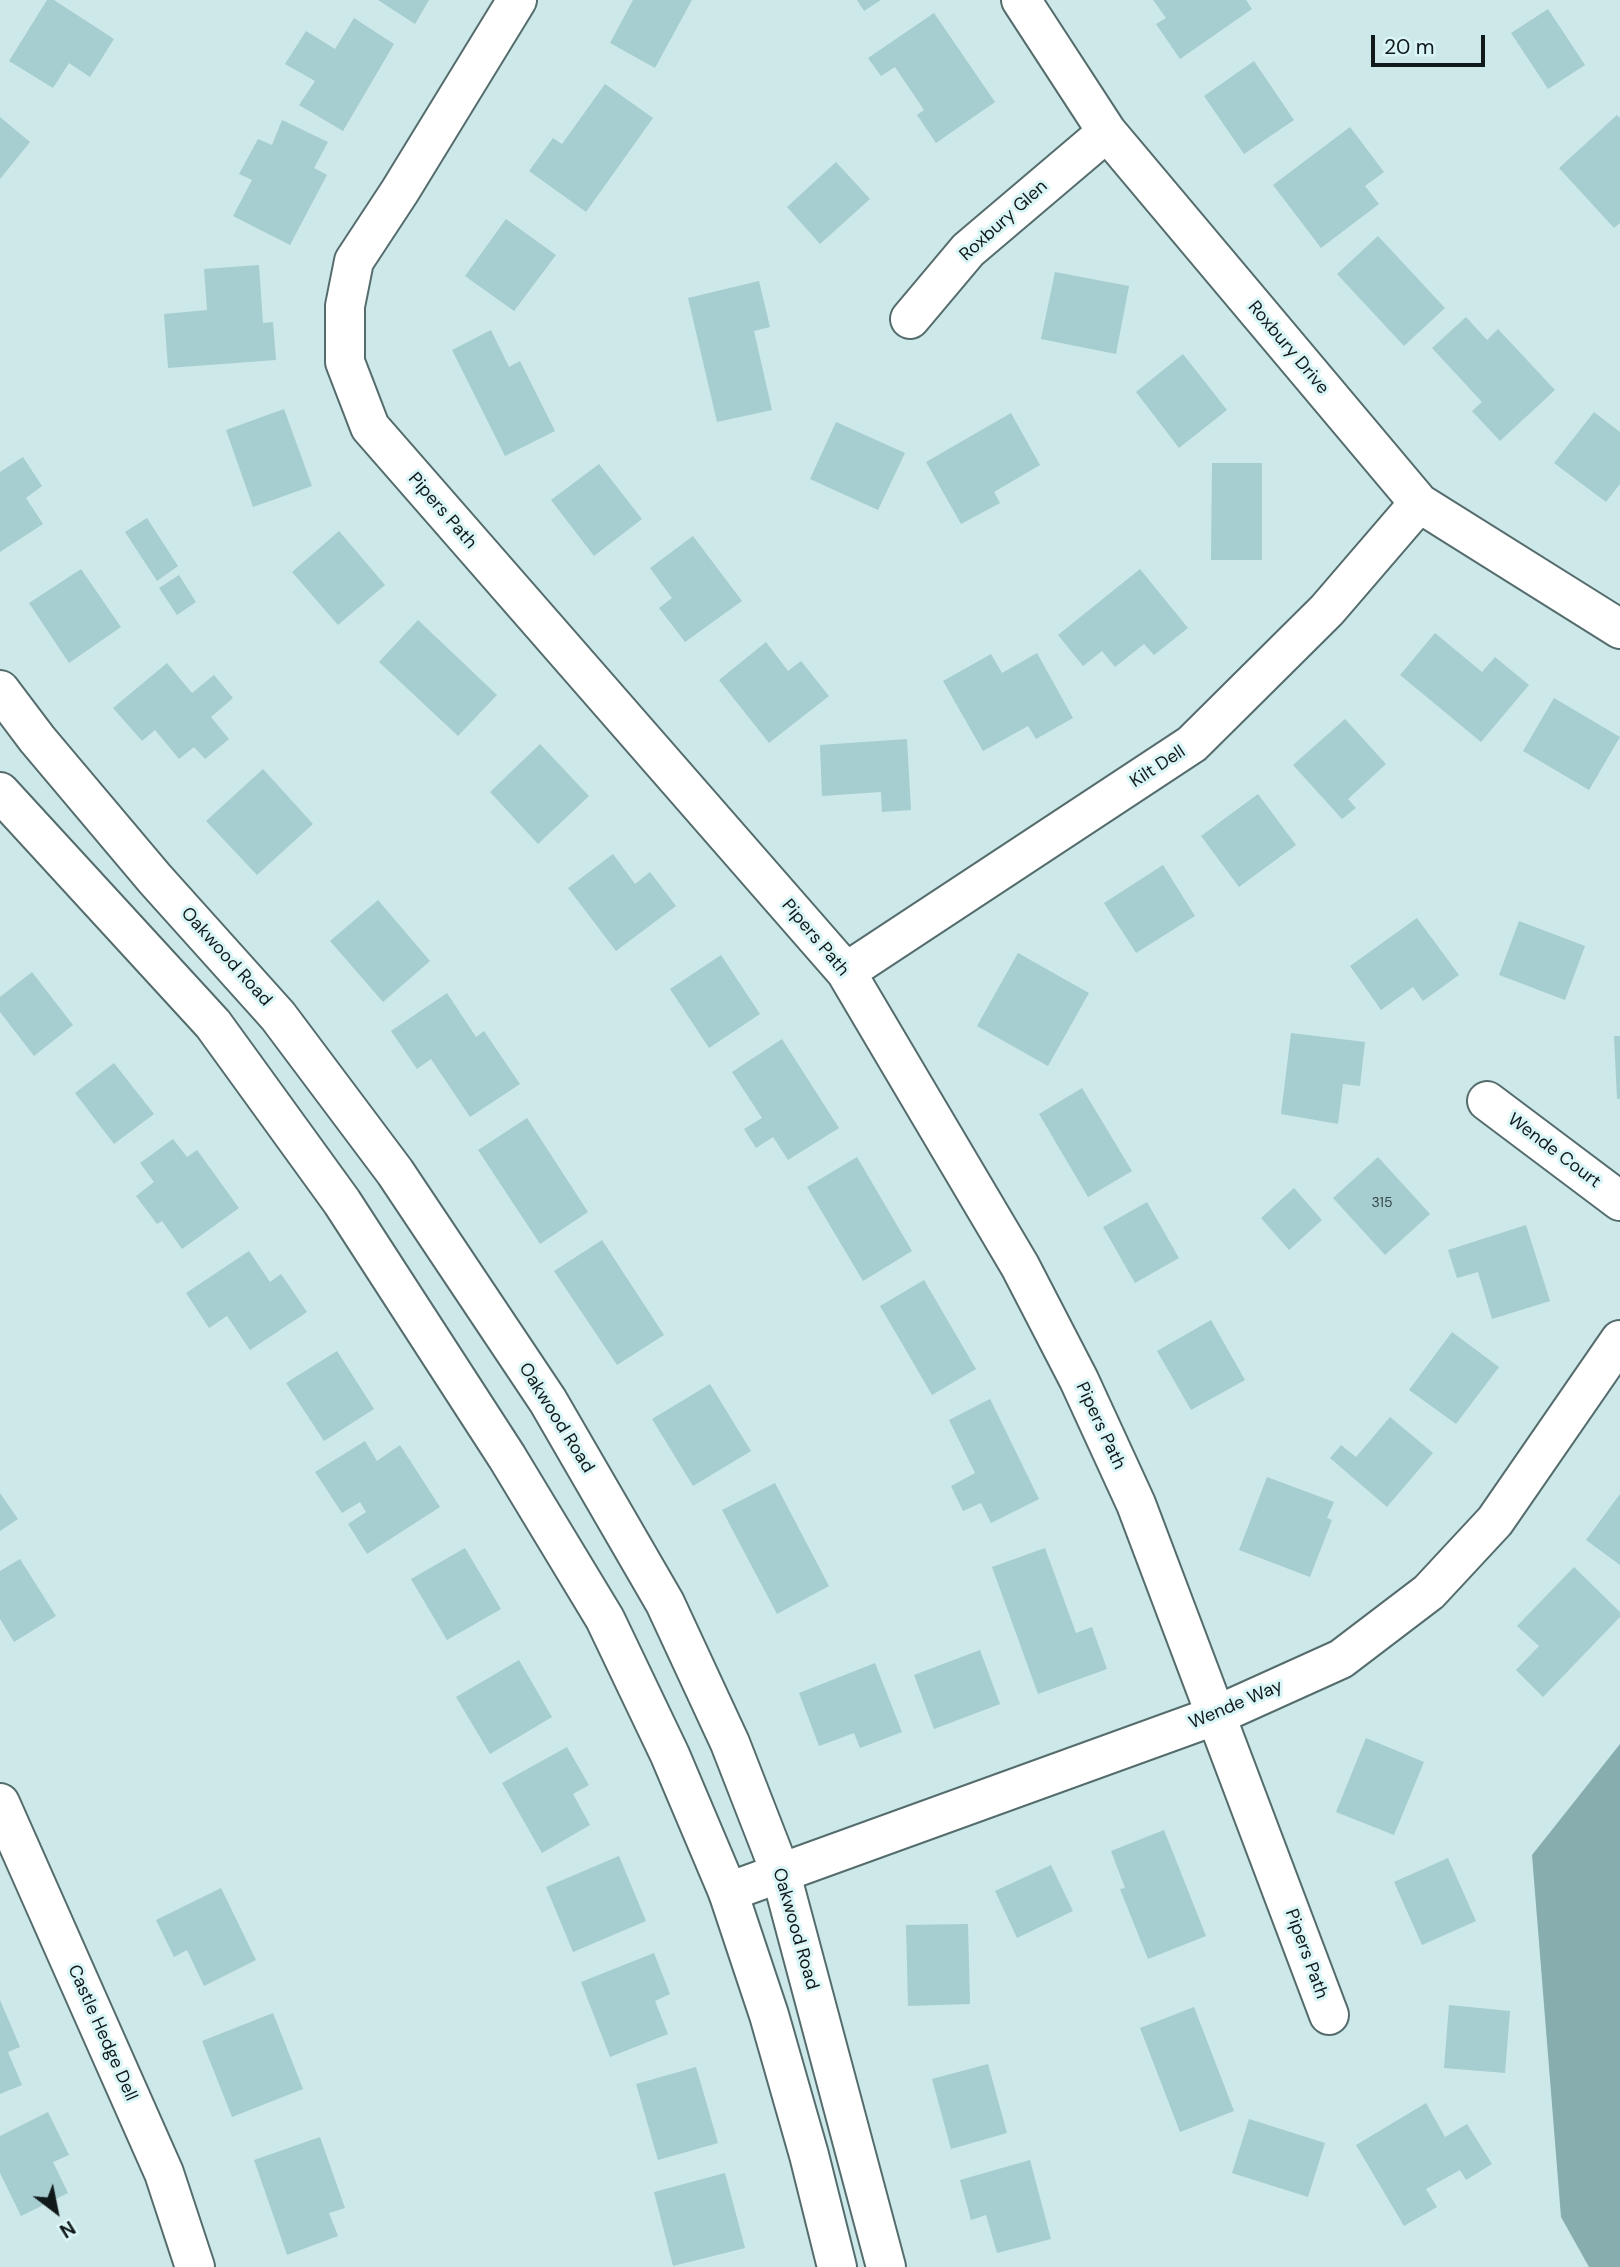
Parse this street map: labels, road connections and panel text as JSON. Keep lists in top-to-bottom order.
{
  "streets": {
    "street": [
      "Roxbury Glen",
      "Roxbury Drive",
      "Pipers Path",
      "Kilt Dell",
      "Oakwood Road",
      "Wende Court",
      "Wende Way",
      "Castle Hedge Dell"
    ]
  },
  "crossings": [
    ["Roxbury Glen", "Roxbury Drive"],
    ["Roxbury Drive", "Kilt Dell"],
    ["Pipers Path", "Kilt Dell"],
    ["Pipers Path", "Wende Way"],
    ["Oakwood Road", "Wende Way"]
  ],
  "house_numbers": ["315"],
  "scale_bar": "20 m",
  "north": "bottom right"
}
